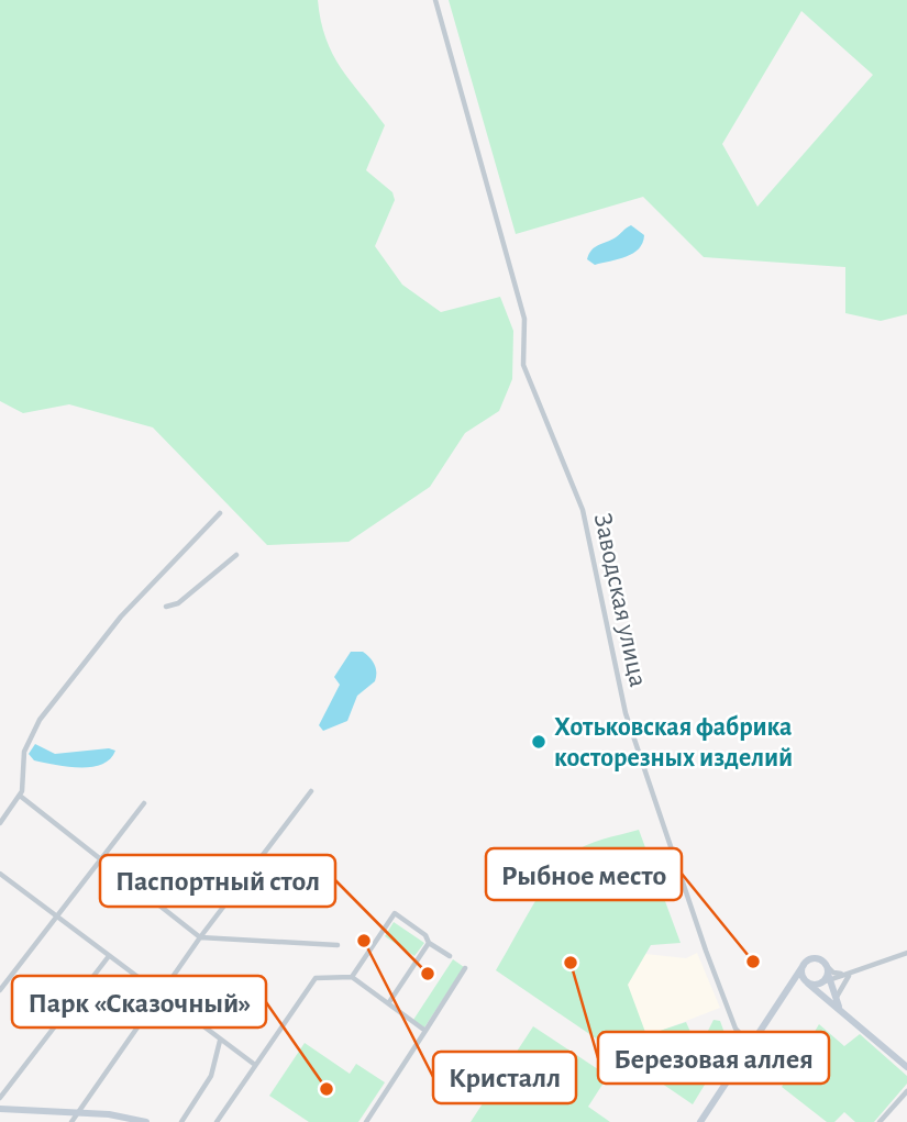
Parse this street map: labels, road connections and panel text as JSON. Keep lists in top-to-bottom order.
{
  "streets": {
    "street": ["Заводская улица"]
  },
  "places": [
    "Хотьковская фабрика косторезных изделий",
    "Кристалл",
    "Рыбное место",
    "Березовая аллея",
    "Паспортный стол",
    "Парк «Сказочный»"
  ]
}
